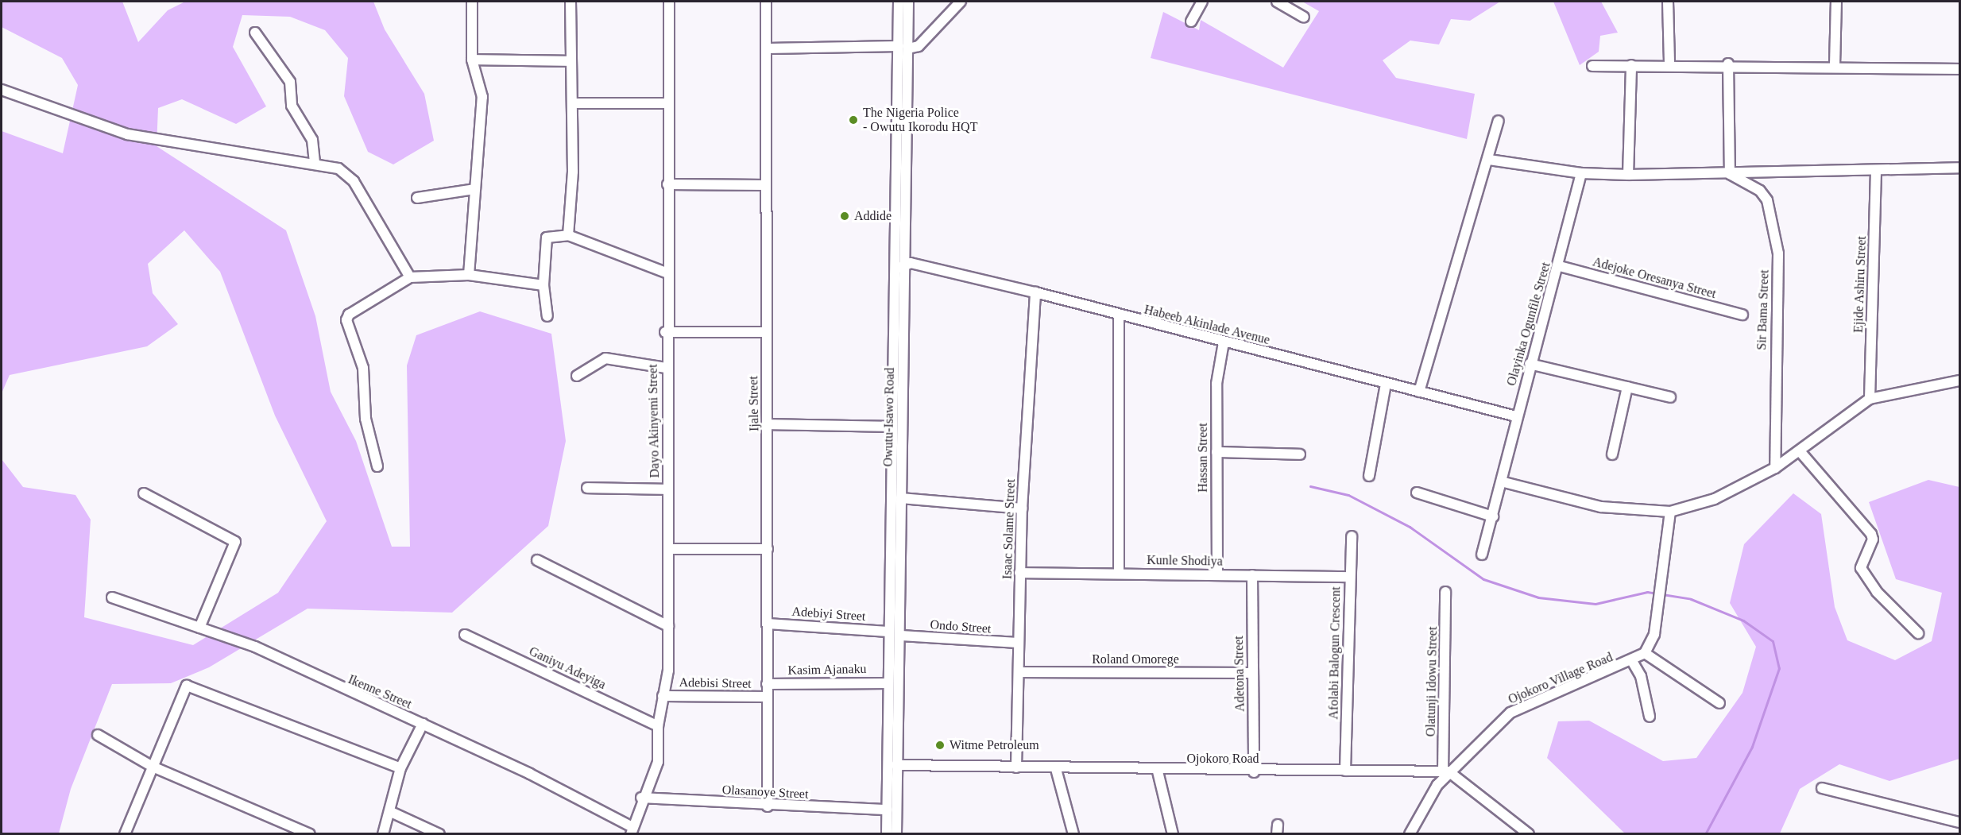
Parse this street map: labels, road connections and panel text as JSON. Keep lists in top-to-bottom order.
{
  "streets": {
    "street": [
      "Adejoke Oresanya Street",
      "Ejide Ashiru Street",
      "Sir Bama Street",
      "Olayinka Ogunfile Street",
      "Habeeb Akinlade Avenue",
      "Ijale Street",
      "Owutu-Isawo Road",
      "Dayo Akinyemi Street",
      "Hassan Street",
      "Isaac Solame Street",
      "Kunle Shodiya",
      "Adebiyi Street",
      "Ondo Street",
      "Afolabi Balogun Crescent",
      "Roland Omorege",
      "Ganiyu Adeyiga",
      "Kasim Ajanaku",
      "Adetona Street",
      "Ojokoro Village Road",
      "Olatunji Idowu Street",
      "Adebisi Street",
      "Ikenne Street",
      "Ojokoro Road",
      "Olasanoye Street"
    ]
  },
  "crossings": [
    ["Adejoke Oresanya Street", "Olayinka Ogunfile Street"],
    ["Olayinka Ogunfile Street", "Habeeb Akinlade Avenue"],
    ["Habeeb Akinlade Avenue", "Owutu-Isawo Road"],
    ["Habeeb Akinlade Avenue", "Hassan Street"],
    ["Habeeb Akinlade Avenue", "Isaac Solame Street"],
    ["Ijale Street", "Adebiyi Street"],
    ["Ijale Street", "Kasim Ajanaku"],
    ["Ijale Street", "Adebisi Street"],
    ["Ijale Street", "Olasanoye Street"],
    ["Owutu-Isawo Road", "Adebiyi Street"],
    ["Owutu-Isawo Road", "Ondo Street"],
    ["Owutu-Isawo Road", "Kasim Ajanaku"],
    ["Owutu-Isawo Road", "Ojokoro Road"],
    ["Owutu-Isawo Road", "Olasanoye Street"],
    ["Dayo Akinyemi Street", "Ganiyu Adeyiga"],
    ["Dayo Akinyemi Street", "Adebisi Street"],
    ["Dayo Akinyemi Street", "Ikenne Street"],
    ["Dayo Akinyemi Street", "Olasanoye Street"],
    ["Hassan Street", "Kunle Shodiya"],
    ["Isaac Solame Street", "Kunle Shodiya"],
    ["Isaac Solame Street", "Ondo Street"],
    ["Isaac Solame Street", "Roland Omorege"],
    ["Isaac Solame Street", "Ojokoro Road"],
    ["Kunle Shodiya", "Afolabi Balogun Crescent"],
    ["Kunle Shodiya", "Adetona Street"],
    ["Afolabi Balogun Crescent", "Ojokoro Road"],
    ["Roland Omorege", "Adetona Street"],
    ["Adetona Street", "Ojokoro Road"],
    ["Ojokoro Village Road", "Olatunji Idowu Street"],
    ["Ojokoro Village Road", "Ojokoro Road"],
    ["Olatunji Idowu Street", "Ojokoro Road"]
  ],
  "places": ["The Nigeria Police - Owutu Ikorodu HQT", "Addide", "Witme Petroleum"]
}
